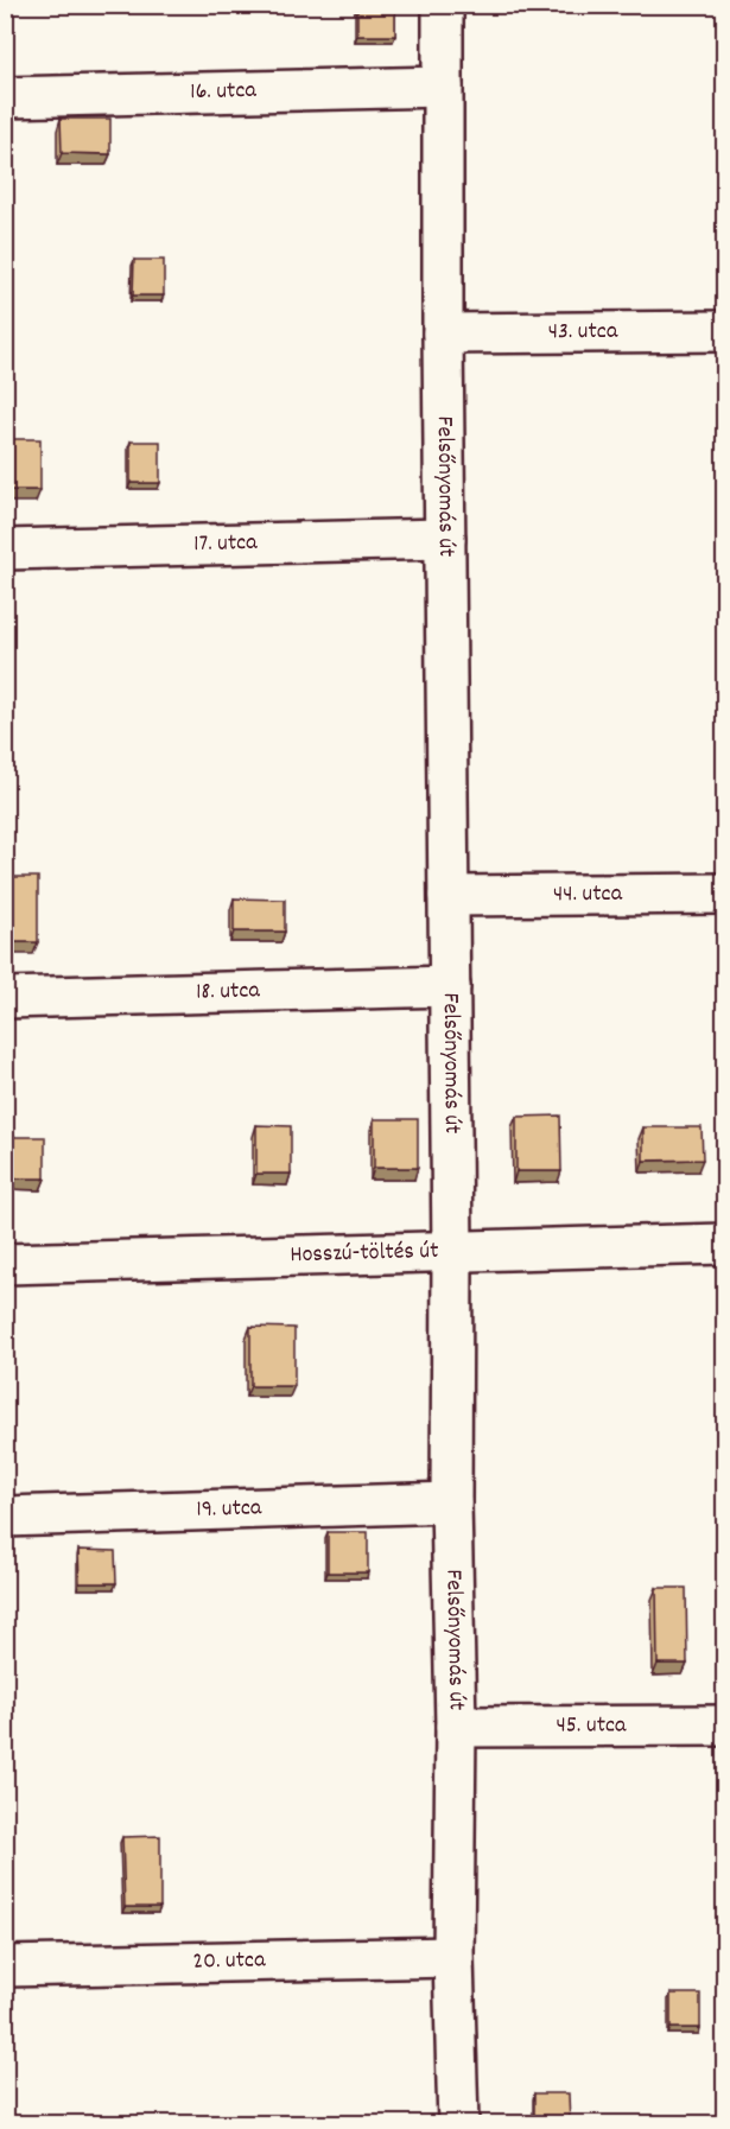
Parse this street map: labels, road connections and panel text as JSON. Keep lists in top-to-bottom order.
{
  "streets": {
    "street": [
      "16. utca",
      "43. utca",
      "Felsőnyomás út",
      "17. utca",
      "44. utca",
      "18. utca",
      "Hosszú-töltés út",
      "19. utca",
      "45. utca",
      "20. utca"
    ]
  },
  "crossings": [
    ["16. utca", "Felsőnyomás út"],
    ["43. utca", "Felsőnyomás út"],
    ["Felsőnyomás út", "17. utca"],
    ["Felsőnyomás út", "44. utca"],
    ["Felsőnyomás út", "18. utca"],
    ["Felsőnyomás út", "Hosszú-töltés út"],
    ["Felsőnyomás út", "19. utca"],
    ["Felsőnyomás út", "45. utca"],
    ["Felsőnyomás út", "20. utca"]
  ]
}
